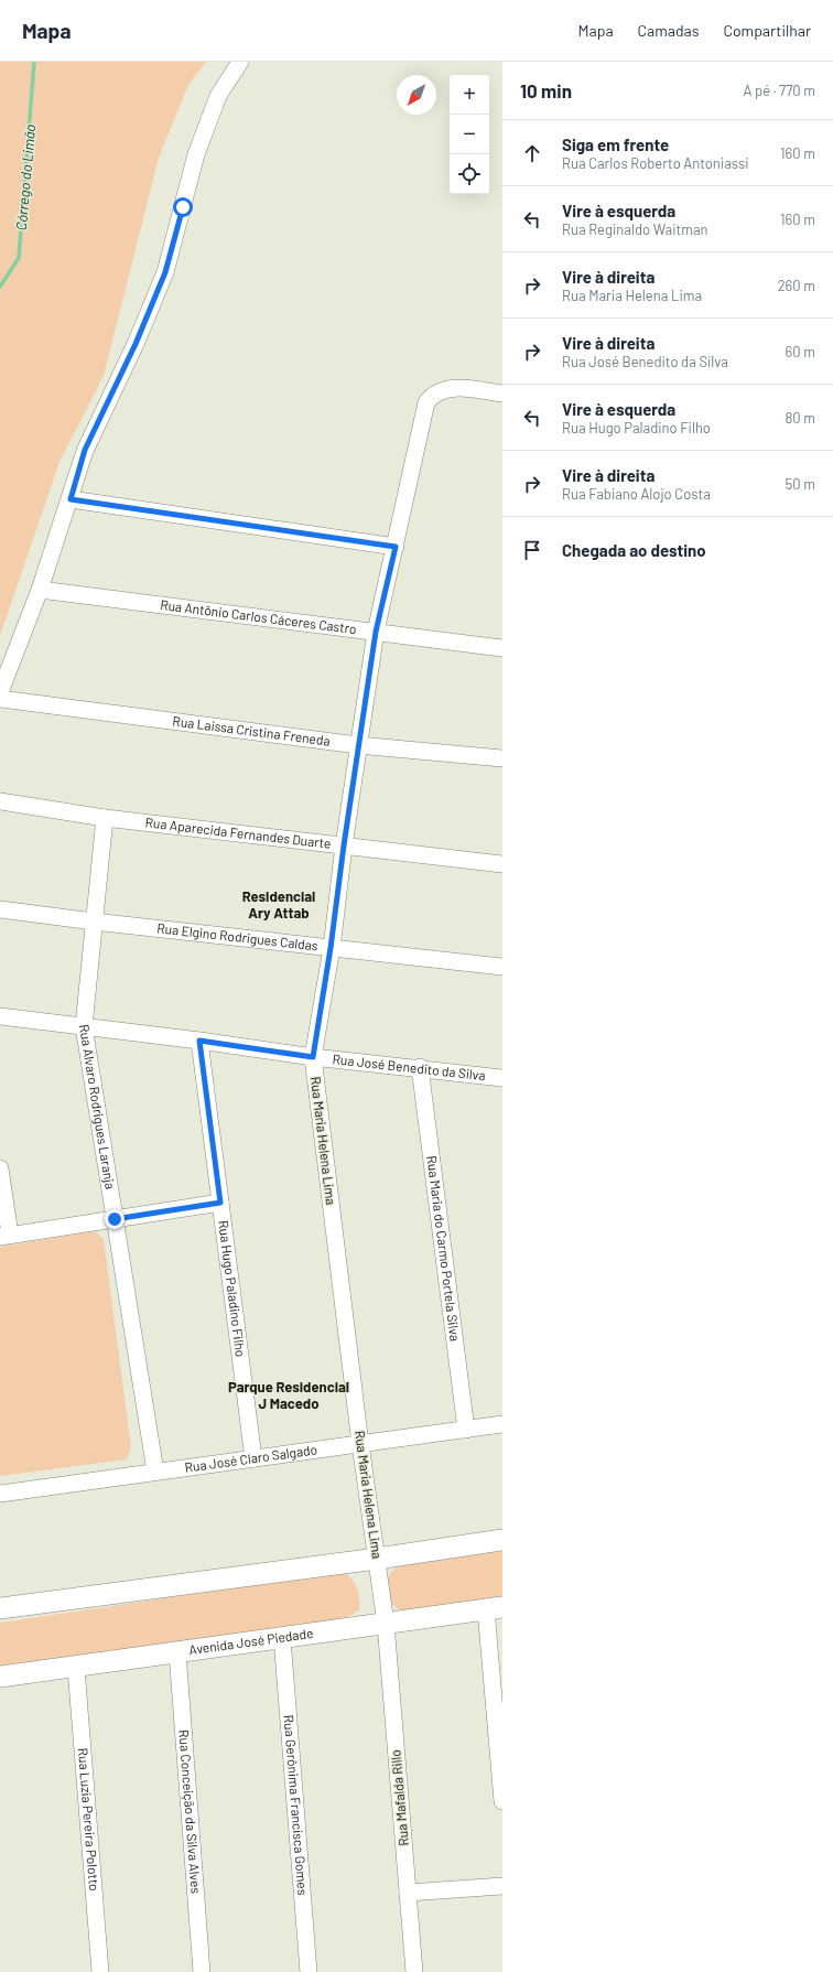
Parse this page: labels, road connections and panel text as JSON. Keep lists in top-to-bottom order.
{
  "streets": {
    "main road": ["Avenida José Piedade"],
    "street": [
      "Rua Antônio Carlos Cáceres Castro",
      "Rua Laissa Cristina Freneda",
      "Rua Aparecida Fernandes Duarte",
      "Rua Elgino Rodrigues Caldas",
      "Rua José Benedito da Silva",
      "Rua Alvaro Rodrigues Laranja",
      "Rua Maria Helena Lima",
      "Rua Maria do Carmo Portela Silva",
      "Rua Hugo Paladino Filho",
      "Rua José Claro Salgado",
      "Rua Mafalda Rillo",
      "Rua Gerônima Francisca Gomes",
      "Rua Conceição da Silva Alves",
      "Rua Luzia Pereira Polotto"
    ]
  },
  "crossings": [
    ["Rua Antônio Carlos Cáceres Castro", "Rua Maria Helena Lima"],
    ["Rua Laissa Cristina Freneda", "Rua Maria Helena Lima"],
    ["Rua Aparecida Fernandes Duarte", "Rua Alvaro Rodrigues Laranja"],
    ["Rua Aparecida Fernandes Duarte", "Rua Maria Helena Lima"],
    ["Rua Elgino Rodrigues Caldas", "Rua Alvaro Rodrigues Laranja"],
    ["Rua Elgino Rodrigues Caldas", "Rua Maria Helena Lima"],
    ["Rua José Benedito da Silva", "Rua Alvaro Rodrigues Laranja"],
    ["Rua José Benedito da Silva", "Rua Maria Helena Lima"],
    ["Rua José Benedito da Silva", "Rua Maria do Carmo Portela Silva"],
    ["Rua José Benedito da Silva", "Rua Hugo Paladino Filho"],
    ["Rua Alvaro Rodrigues Laranja", "Rua José Claro Salgado"],
    ["Rua Maria Helena Lima", "Rua José Claro Salgado"],
    ["Rua Maria Helena Lima", "Avenida José Piedade"],
    ["Rua Maria Helena Lima", "Rua Mafalda Rillo"],
    ["Rua Maria do Carmo Portela Silva", "Rua José Claro Salgado"],
    ["Rua Hugo Paladino Filho", "Rua José Claro Salgado"],
    ["Avenida José Piedade", "Rua Mafalda Rillo"],
    ["Avenida José Piedade", "Rua Gerônima Francisca Gomes"],
    ["Avenida José Piedade", "Rua Conceição da Silva Alves"],
    ["Avenida José Piedade", "Rua Luzia Pereira Polotto"]
  ],
  "districts": ["Residencial Ary Attab", "Parque Residencial J Macedo"],
  "water": ["Córrego do Limão"],
  "north": "bottom left",
  "page": {
    "header": "Mapa",
    "nav": ["Mapa", "Camadas", "Compartilhar"],
    "heading": ["10 min", "A pé · 770 m"],
    "map_buttons": ["+", "−"],
    "list": [
      ["Siga em frente", "Rua Carlos Roberto Antoniassi", "160 m"],
      ["Vire à esquerda", "Rua Reginaldo Waitman", "160 m"],
      ["Vire à direita", "Rua Maria Helena Lima", "260 m"],
      ["Vire à direita", "Rua José Benedito da Silva", "60 m"],
      ["Vire à esquerda", "Rua Hugo Paladino Filho", "80 m"],
      ["Vire à direita", "Rua Fabiano Alojo Costa", "50 m"],
      "Chegada ao destino"
    ]
  }
}
